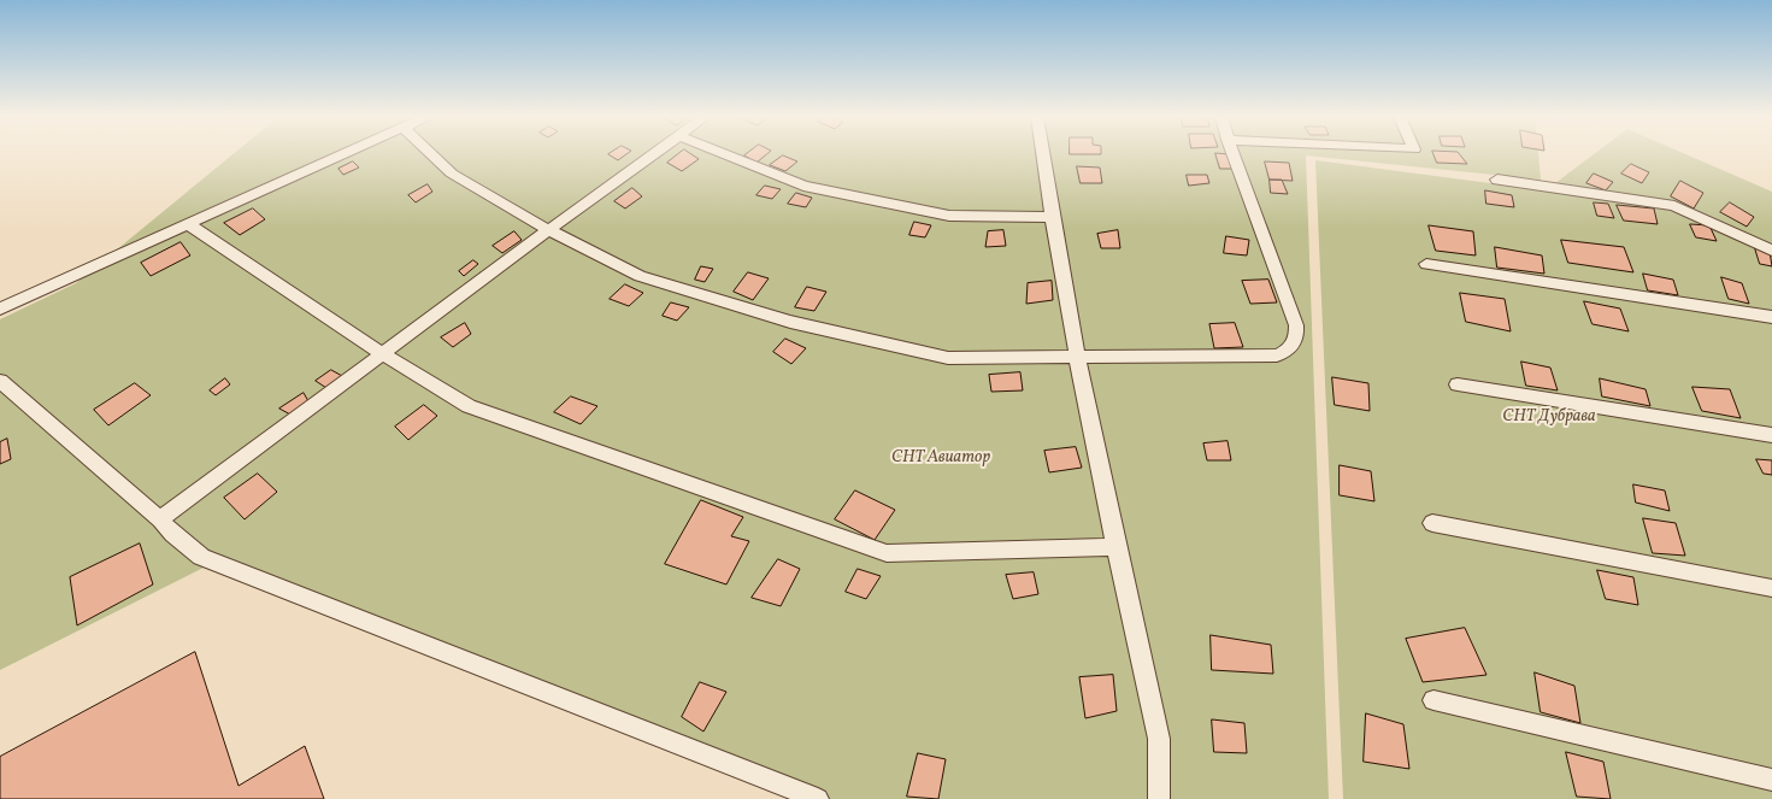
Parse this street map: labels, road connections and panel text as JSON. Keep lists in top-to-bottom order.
{
  "parks": ["СНТ Дубрава", "СНТ Авиатор"]
}
